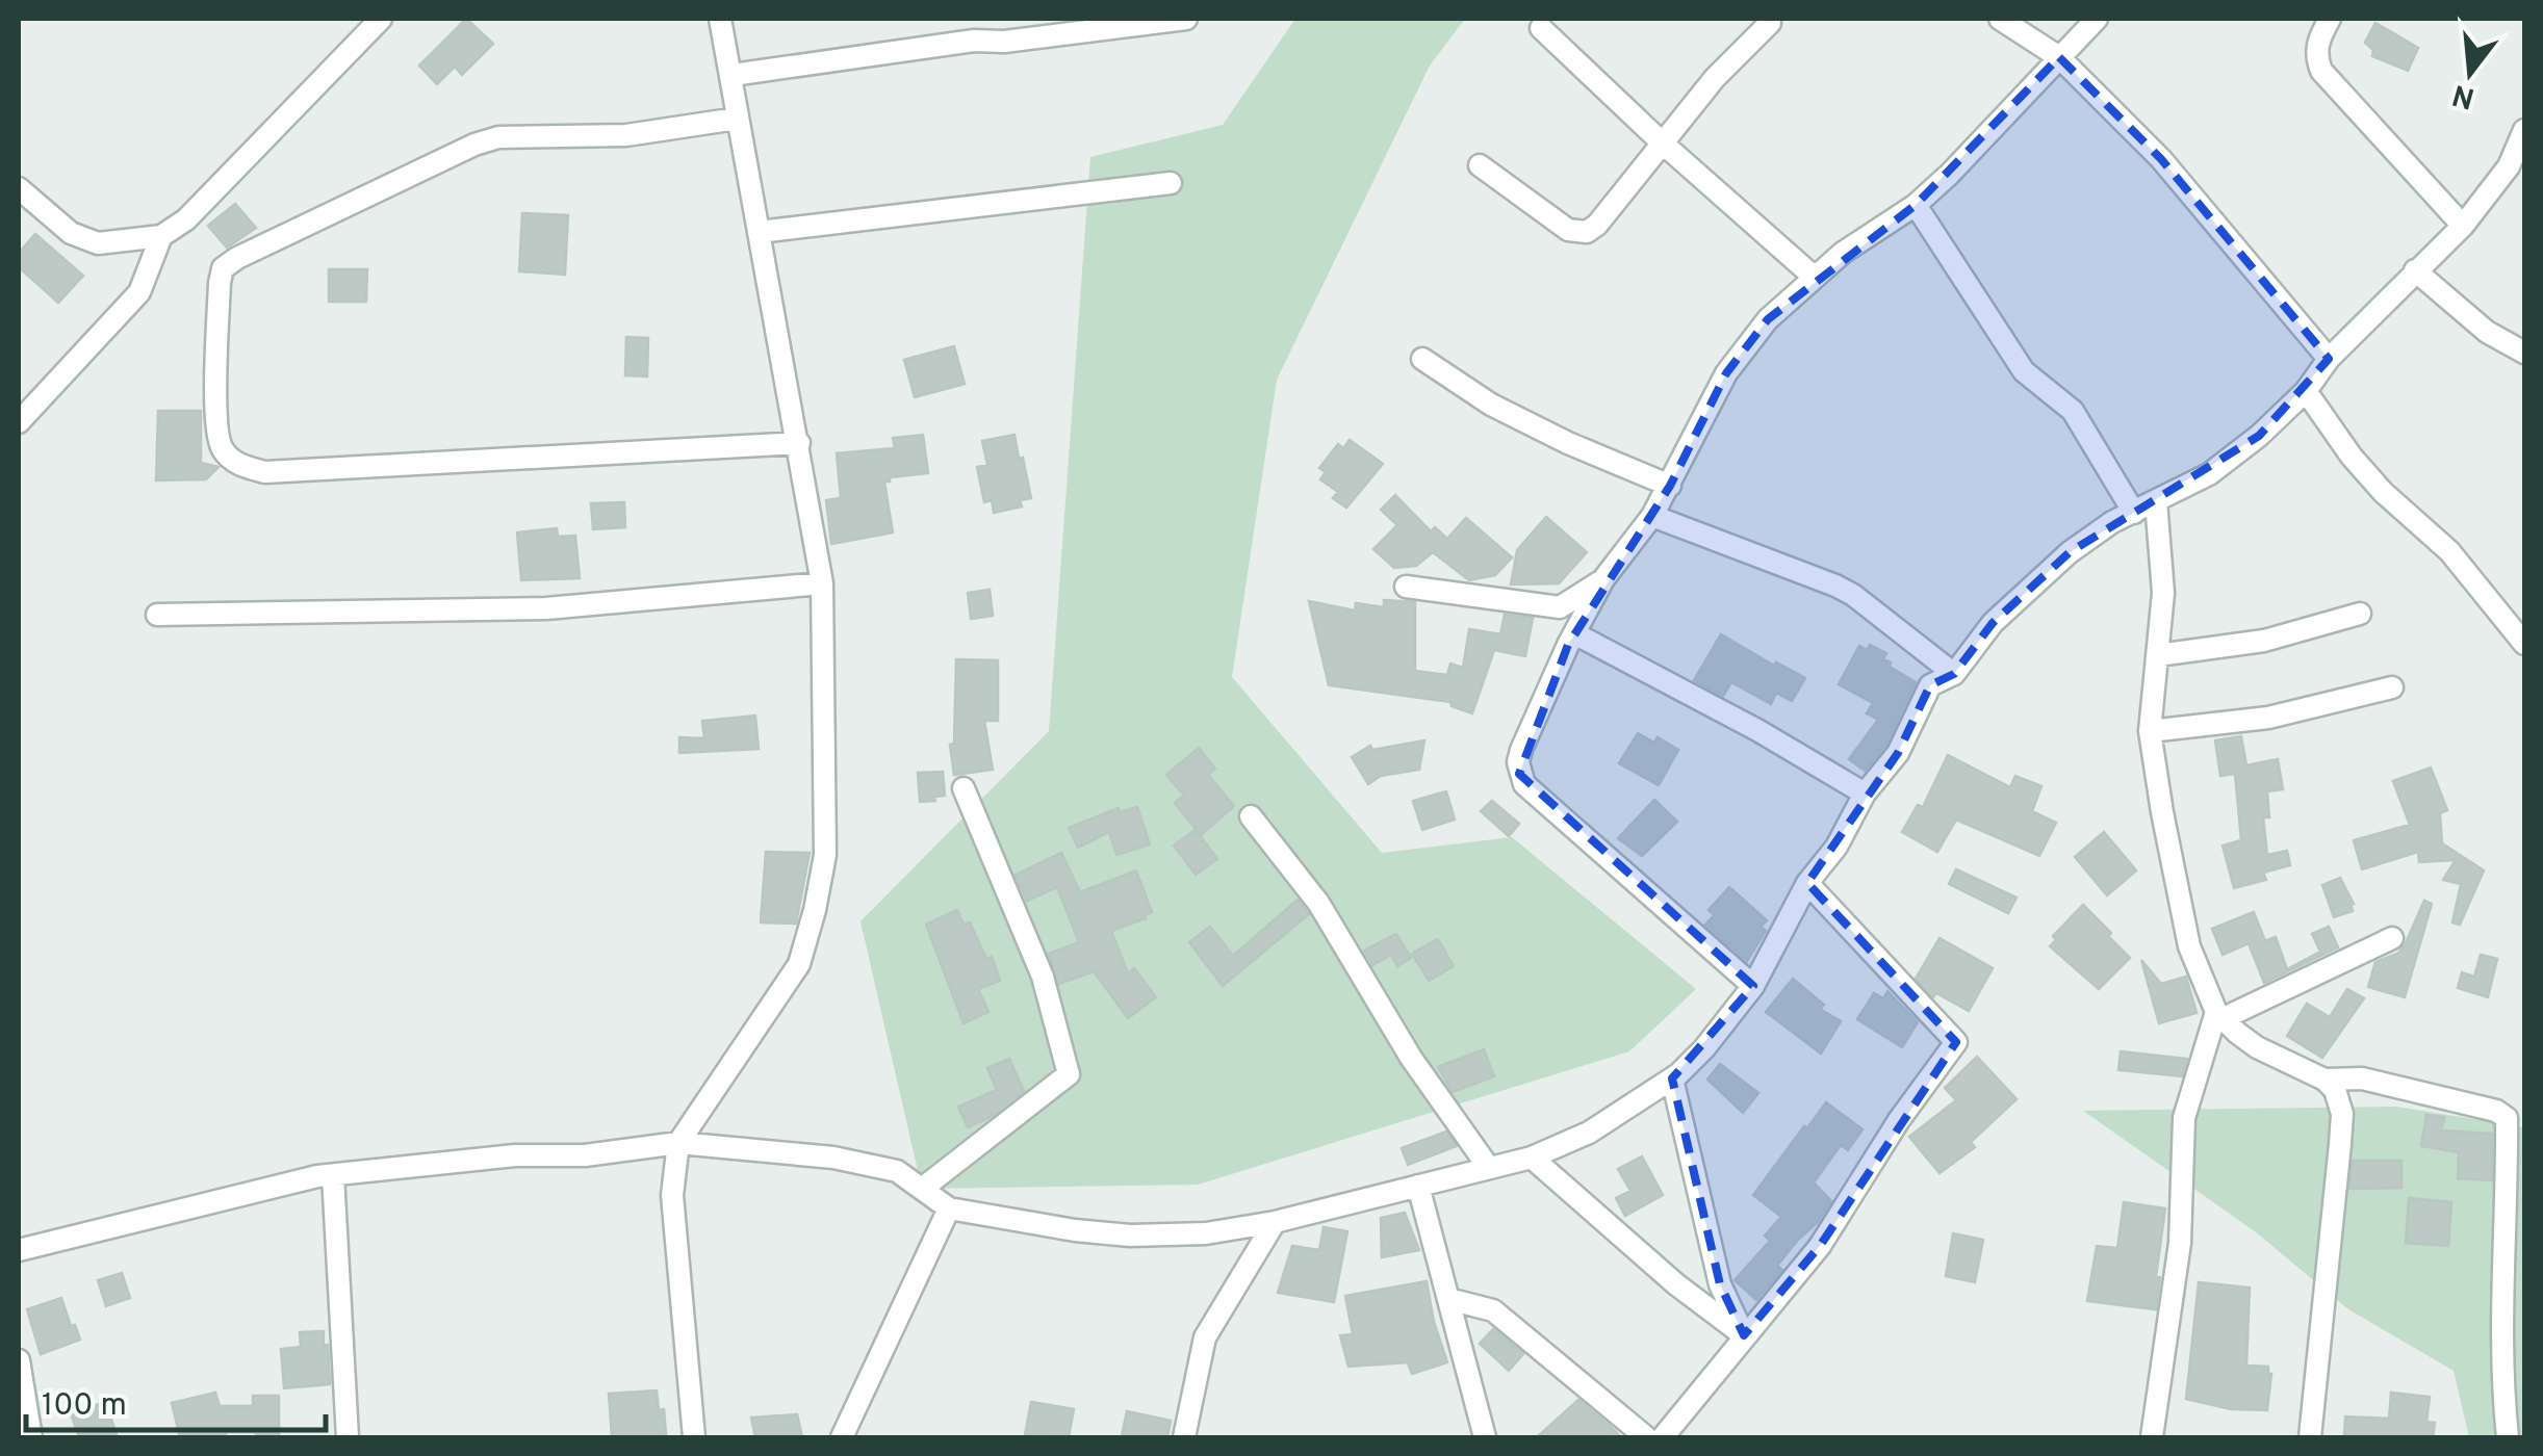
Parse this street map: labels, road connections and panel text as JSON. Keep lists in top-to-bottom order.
{
  "scale_bar": "100 m",
  "north": "bottom"
}
